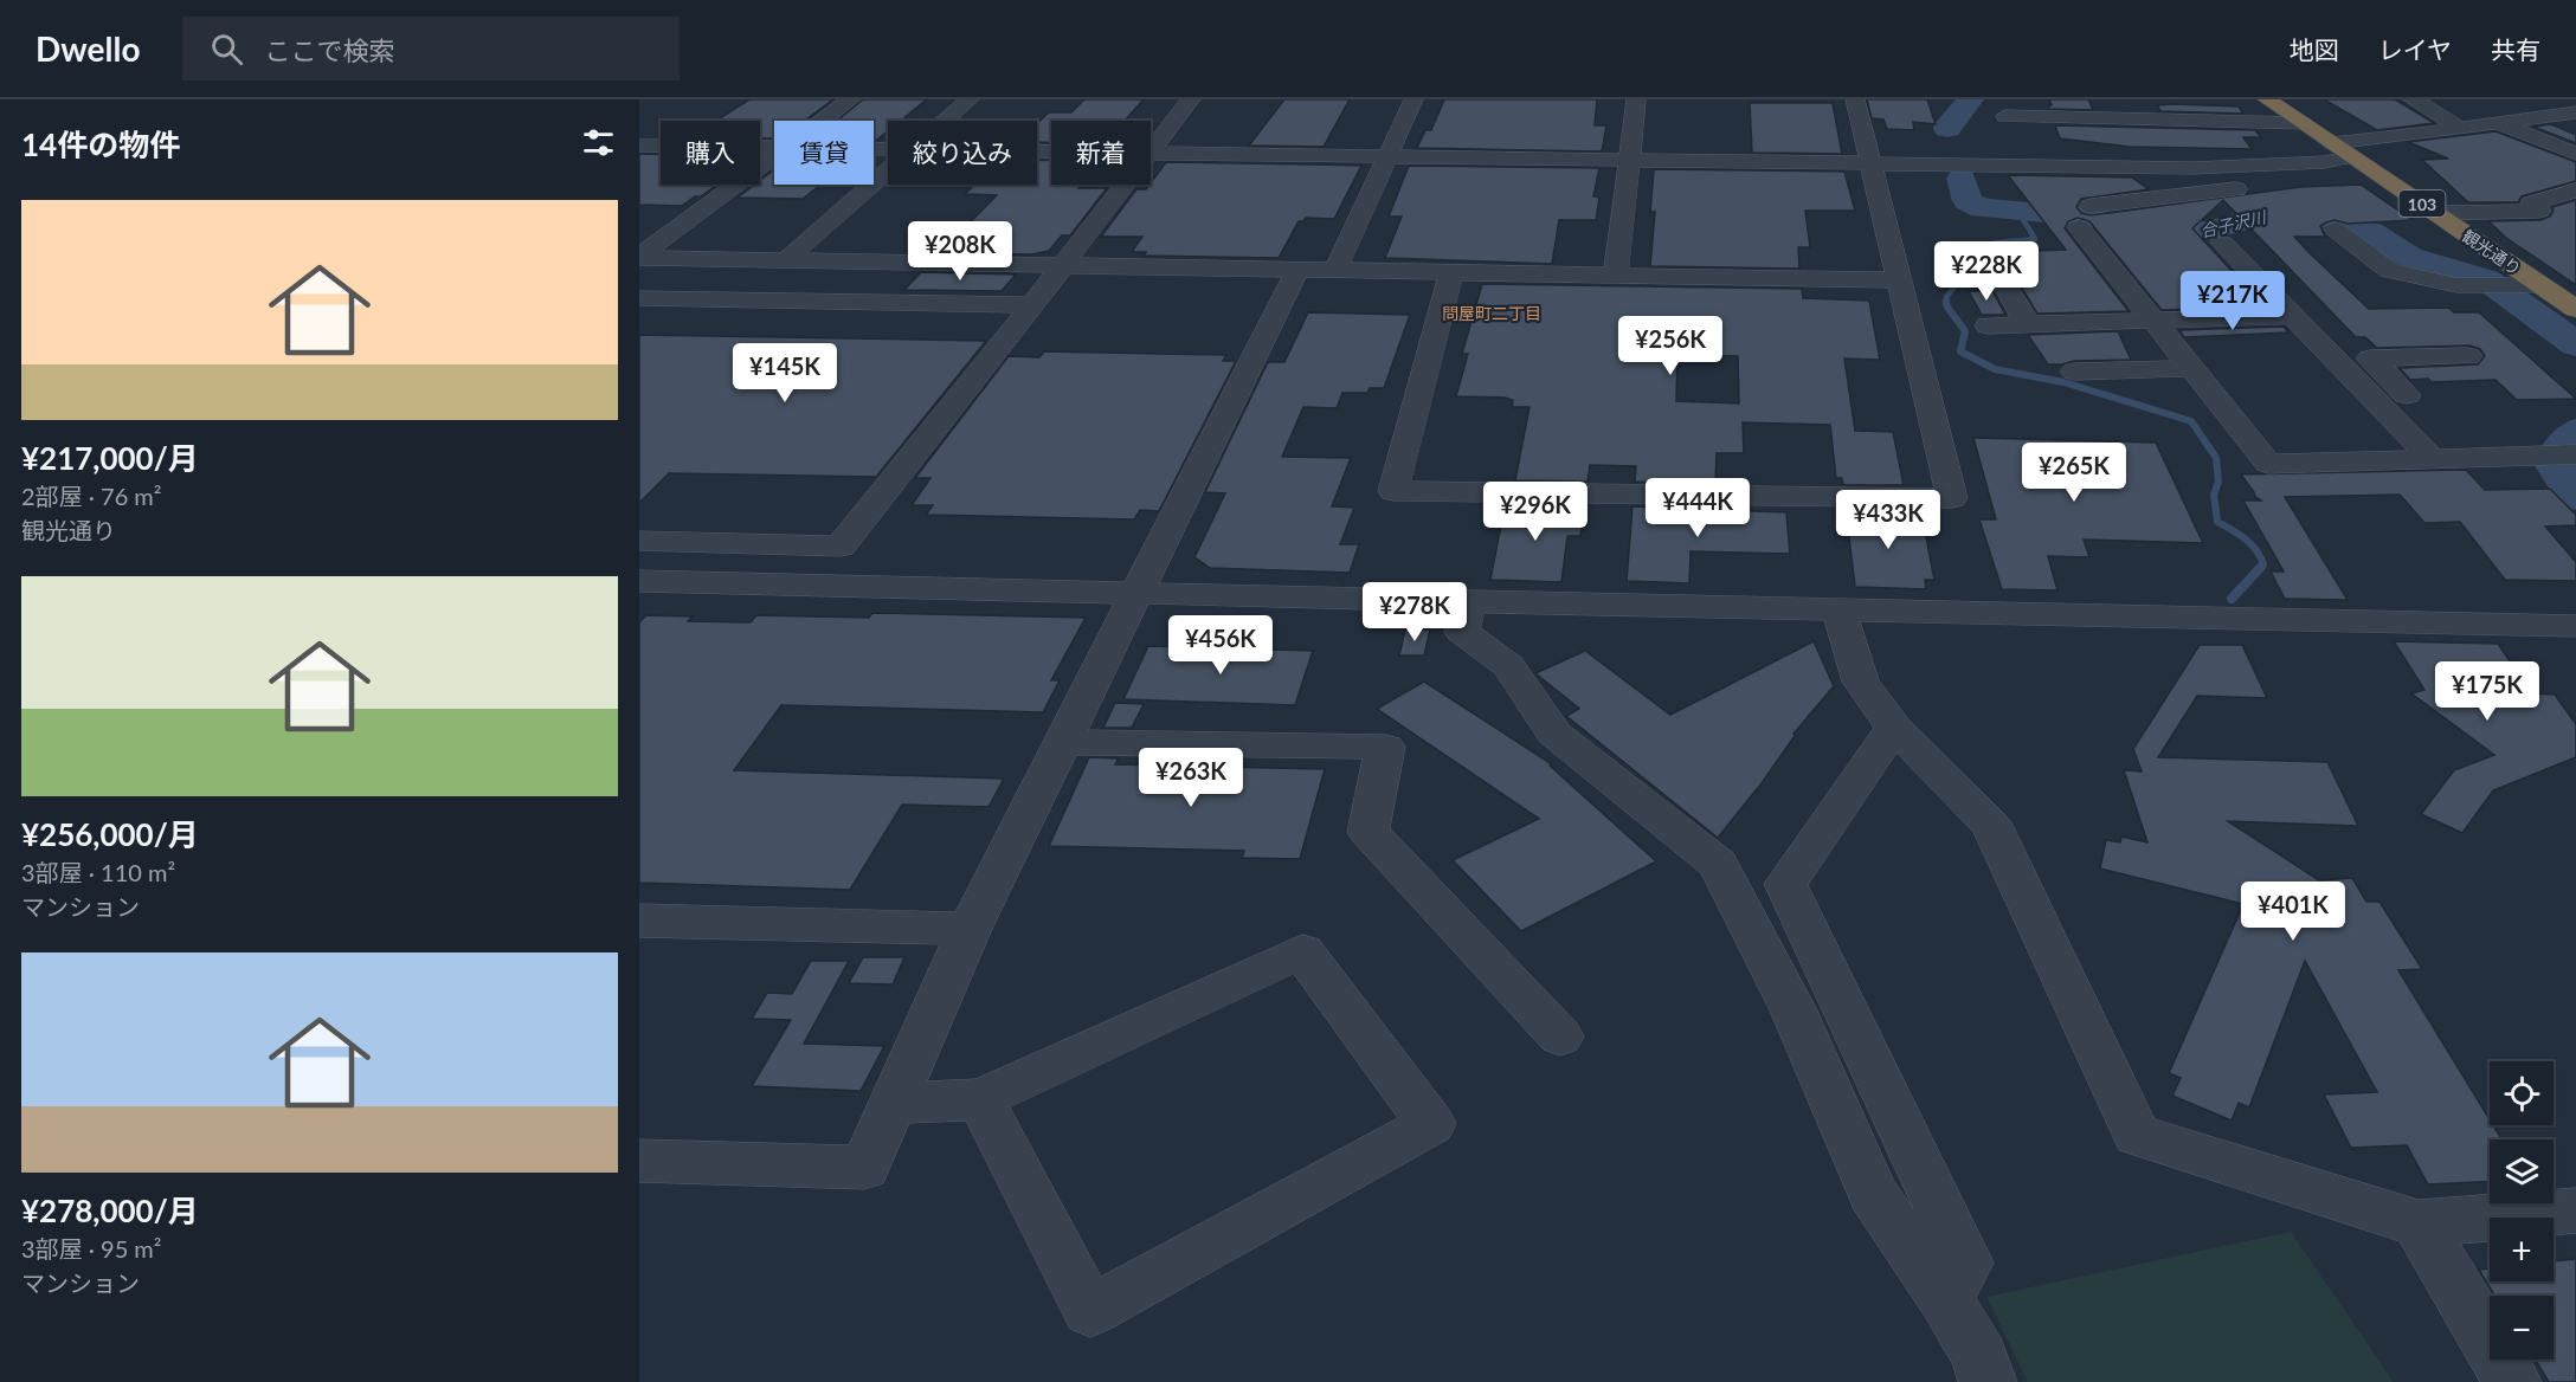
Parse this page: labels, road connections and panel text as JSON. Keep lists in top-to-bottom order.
{
  "streets": {
    "highway": ["103", "観光通り"]
  },
  "districts": ["問屋町二丁目"],
  "water": ["合子沢川"],
  "page": {
    "header": "Dwello",
    "search": "ここで検索",
    "nav": ["地図", "レイヤ", "共有"],
    "heading": "14件の物件",
    "chip": [
      "購入",
      "賃貸",
      "絞り込み",
      "新着"
    ],
    "list": [
      {
        "name": "¥217,000/月",
        "note": "2部屋 · 76 m² · 観光通り"
      },
      {
        "name": "¥256,000/月",
        "note": "3部屋 · 110 m² · マンション"
      },
      {
        "name": "¥278,000/月",
        "note": "3部屋 · 95 m² · マンション"
      }
    ],
    "price": [
      "¥208K",
      "¥228K",
      "¥217K",
      "¥256K",
      "¥145K",
      "¥265K",
      "¥444K",
      "¥296K",
      "¥433K",
      "¥278K",
      "¥456K",
      "¥175K",
      "¥263K",
      "¥401K"
    ],
    "map_buttons": ["+", "−"]
  }
}
